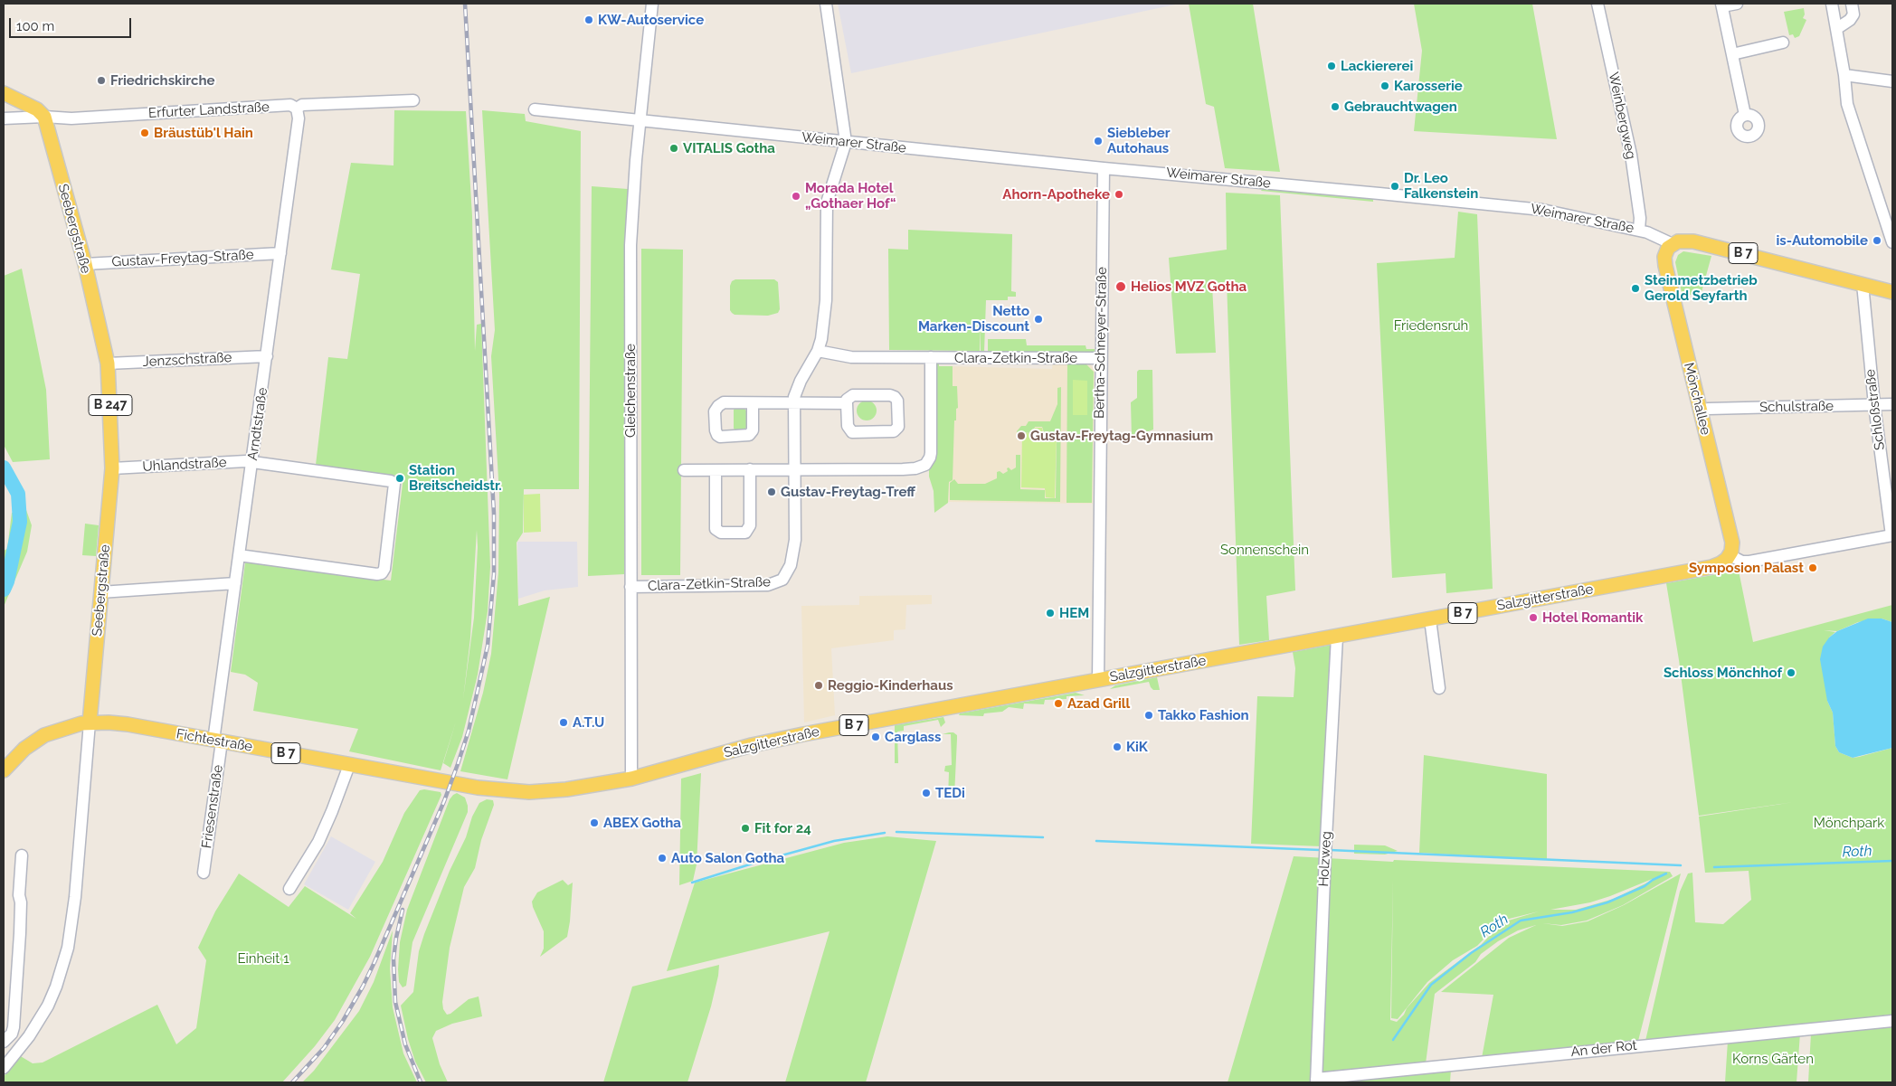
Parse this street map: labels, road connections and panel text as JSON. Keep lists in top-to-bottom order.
{
  "streets": {
    "main road": [
      "Seebergstraße",
      "B 7",
      "Mönchallee",
      "B 247",
      "Salzgitterstraße",
      "Fichtestraße"
    ],
    "street": [
      "Erfurter Landstraße",
      "Weinbergweg",
      "Weimarer Straße",
      "Gustav-Freytag-Straße",
      "Bertha-Schneyer-Straße",
      "Clara-Zetkin-Straße",
      "Jenzschstraße",
      "Gleichenstraße",
      "Schulstraße",
      "Schloßstraße",
      "Arndtstraße",
      "Uhlandstraße",
      "Friesenstraße",
      "Holzweg",
      "An der Rot"
    ]
  },
  "crossings": [
    ["Erfurter Landstraße", "Seebergstraße"],
    ["Erfurter Landstraße", "Arndtstraße"],
    ["Weinbergweg", "Weimarer Straße"],
    ["Weimarer Straße", "B 7"],
    ["Weimarer Straße", "Bertha-Schneyer-Straße"],
    ["Weimarer Straße", "Clara-Zetkin-Straße"],
    ["Weimarer Straße", "Gleichenstraße"],
    ["Weimarer Straße", "Mönchallee"],
    ["Seebergstraße", "B 7"],
    ["Seebergstraße", "Gustav-Freytag-Straße"],
    ["Seebergstraße", "Jenzschstraße"],
    ["Seebergstraße", "Uhlandstraße"],
    ["Seebergstraße", "Fichtestraße"],
    ["B 7", "Mönchallee"],
    ["B 7", "Schloßstraße"],
    ["B 7", "Fichtestraße"],
    ["Gustav-Freytag-Straße", "Arndtstraße"],
    ["Bertha-Schneyer-Straße", "Clara-Zetkin-Straße"],
    ["Bertha-Schneyer-Straße", "Salzgitterstraße"],
    ["Clara-Zetkin-Straße", "Gleichenstraße"],
    ["Jenzschstraße", "Arndtstraße"],
    ["Gleichenstraße", "Salzgitterstraße"],
    ["Mönchallee", "Schulstraße"],
    ["Mönchallee", "Salzgitterstraße"],
    ["Schulstraße", "Schloßstraße"],
    ["Arndtstraße", "Uhlandstraße"],
    ["Arndtstraße", "Fichtestraße"],
    ["Arndtstraße", "Friesenstraße"],
    ["Salzgitterstraße", "Fichtestraße"],
    ["Salzgitterstraße", "Holzweg"],
    ["Fichtestraße", "Friesenstraße"],
    ["Holzweg", "An der Rot"]
  ],
  "water": ["Roth"],
  "parks": [
    "Friedensruh",
    "Sonnenschein",
    "Mönchpark",
    "Einheit 1",
    "Korns Gärten"
  ],
  "places": [
    "KW-Autoservice",
    "Lackiererei",
    "Friedrichskirche",
    "Karosserie",
    "Gebrauchtwagen",
    "Bräustüb'l Hain",
    "Siebleber Autohaus",
    "VITALIS Gotha",
    "Dr. Leo Falkenstein",
    "Ahorn-Apotheke",
    "Morada Hotel „Gothaer Hof“",
    "is-Automobile",
    "Helios MVZ Gotha",
    "Steinmetzbetrieb Gerold Seyfarth",
    "Netto Marken-Discount",
    "Gustav-Freytag-Gymnasium",
    "Station Breitscheidstr.",
    "Gustav-Freytag-Treff",
    "Symposion Palast",
    "HEM",
    "Hotel Romantik",
    "Schloss Mönchhof",
    "Reggio-Kinderhaus",
    "Azad Grill",
    "Takko Fashion",
    "A.T.U",
    "Carglass",
    "KiK",
    "TEDi",
    "ABEX Gotha",
    "Fit for 24",
    "Auto Salon Gotha"
  ],
  "scale_bar": "100 m"
}
